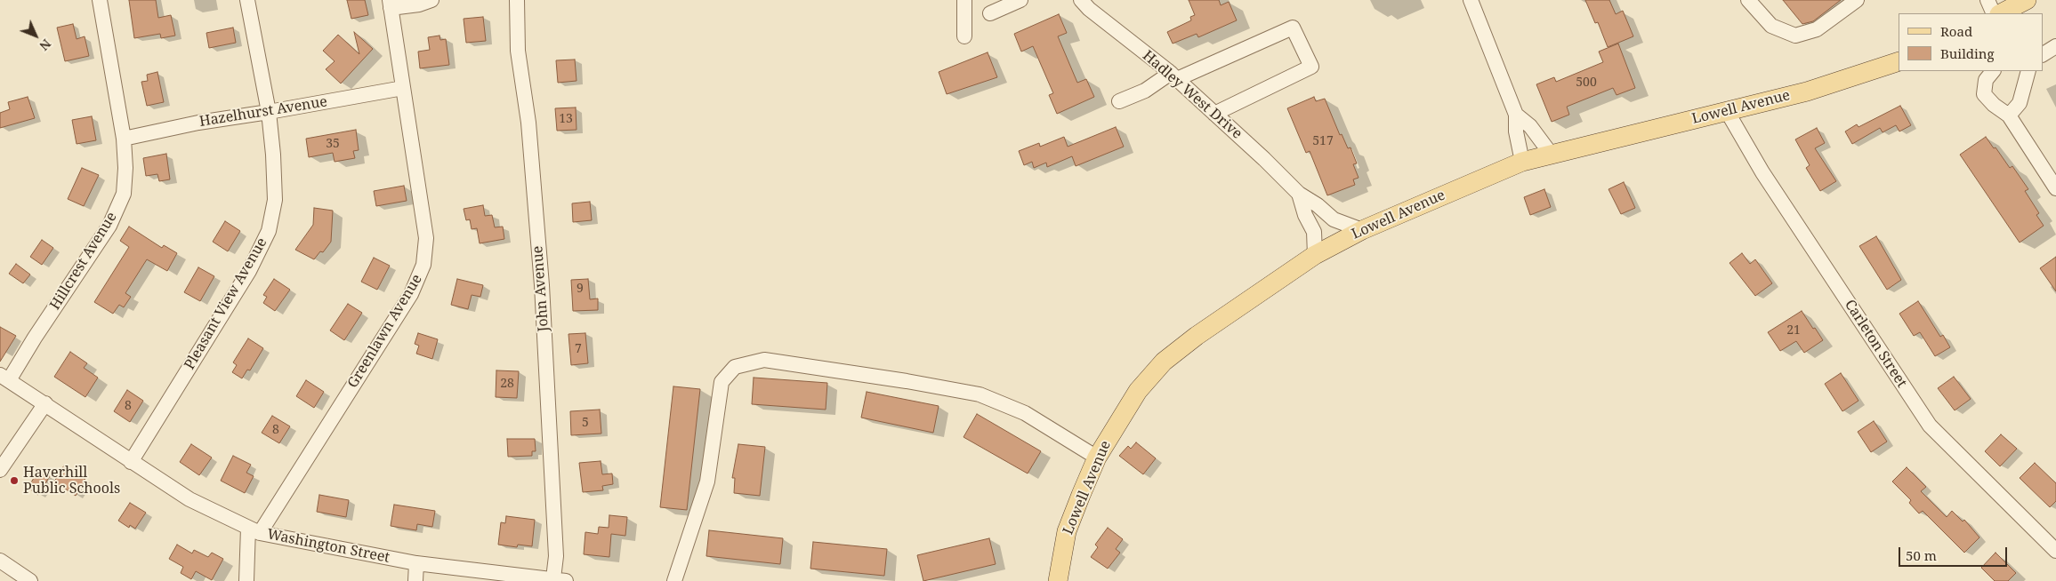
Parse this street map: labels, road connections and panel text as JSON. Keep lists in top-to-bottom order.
{
  "streets": {
    "main road": ["Lowell Avenue"],
    "street": [
      "Hadley West Drive",
      "Hazelhurst Avenue",
      "Hillcrest Avenue",
      "John Avenue",
      "Pleasant View Avenue",
      "Greenlawn Avenue",
      "Carleton Street",
      "Washington Street"
    ]
  },
  "crossings": [
    ["Hadley West Drive", "Lowell Avenue"],
    ["Lowell Avenue", "Carleton Street"],
    ["Hazelhurst Avenue", "Hillcrest Avenue"],
    ["Hazelhurst Avenue", "Pleasant View Avenue"],
    ["Hazelhurst Avenue", "Greenlawn Avenue"],
    ["Hillcrest Avenue", "Washington Street"],
    ["John Avenue", "Washington Street"],
    ["Pleasant View Avenue", "Washington Street"],
    ["Greenlawn Avenue", "Washington Street"]
  ],
  "places": ["Haverhill Public Schools"],
  "house_numbers": [
    "500",
    "13",
    "517",
    "35",
    "9",
    "21",
    "7",
    "28",
    "8",
    "5",
    "8"
  ],
  "legend": ["Road", "Building"],
  "scale_bar": "50 m",
  "north": "bottom right"
}
